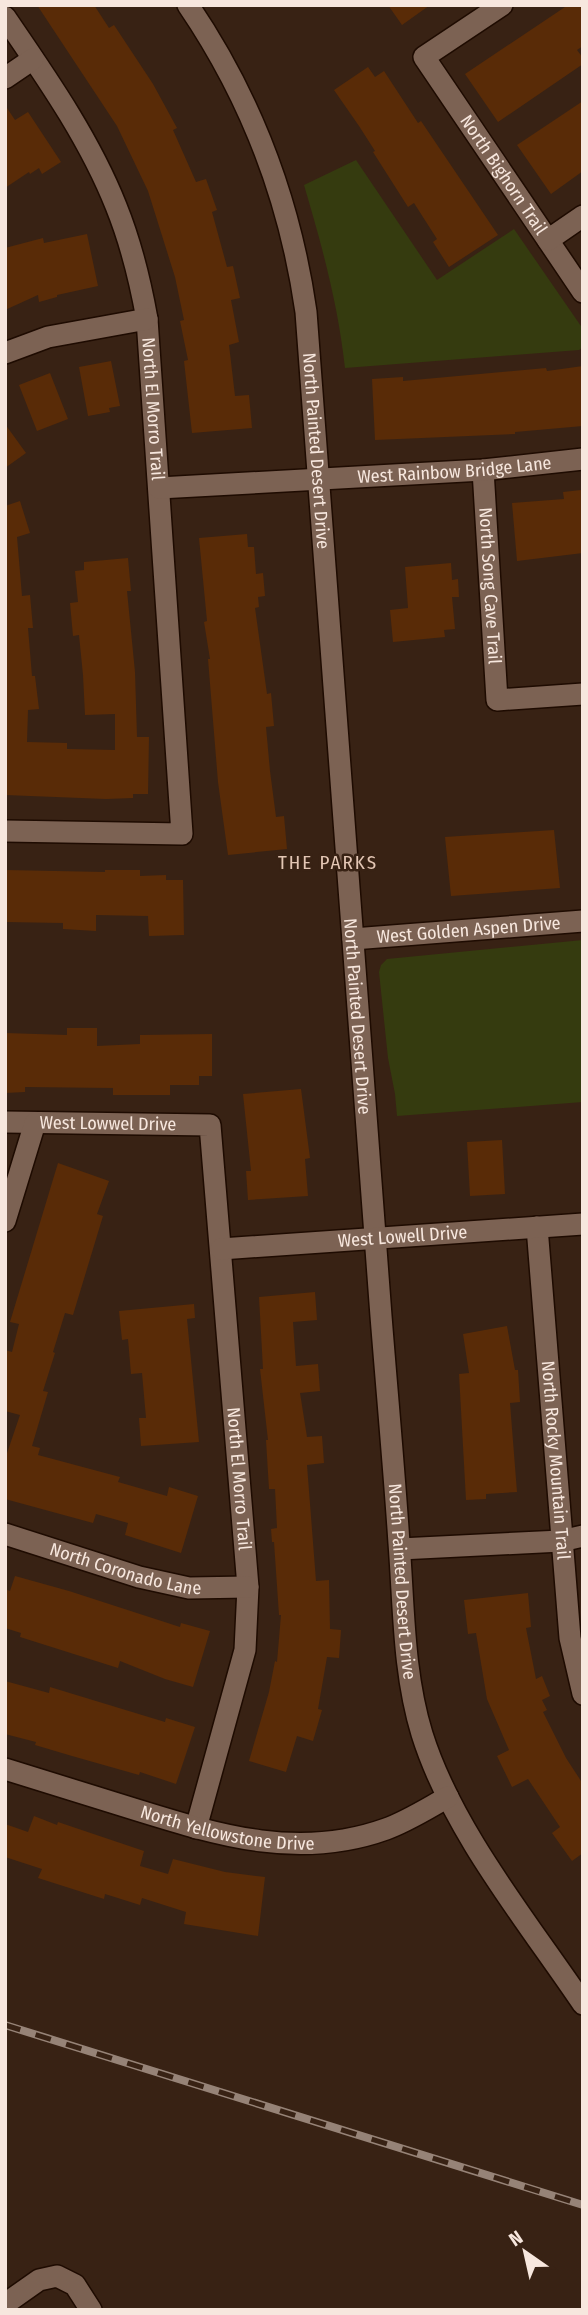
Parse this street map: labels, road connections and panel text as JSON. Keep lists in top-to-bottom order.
{
  "streets": {
    "street": [
      "North Bighorn Trail",
      "North El Morro Trail",
      "North Painted Desert Drive",
      "West Rainbow Bridge Lane",
      "North Song Cave Trail",
      "West Golden Aspen Drive",
      "West Lowwel Drive",
      "West Lowell Drive",
      "North Rocky Mountain Trail",
      "North Coronado Lane",
      "North Yellowstone Drive"
    ]
  },
  "crossings": [
    ["North El Morro Trail", "West Rainbow Bridge Lane"],
    ["North El Morro Trail", "West Lowwel Drive"],
    ["North El Morro Trail", "West Lowell Drive"],
    ["North El Morro Trail", "North Coronado Lane"],
    ["North El Morro Trail", "North Yellowstone Drive"],
    ["North Painted Desert Drive", "West Rainbow Bridge Lane"],
    ["North Painted Desert Drive", "West Golden Aspen Drive"],
    ["North Painted Desert Drive", "West Lowell Drive"],
    ["North Painted Desert Drive", "North Yellowstone Drive"],
    ["West Rainbow Bridge Lane", "North Song Cave Trail"],
    ["West Lowell Drive", "North Rocky Mountain Trail"]
  ],
  "districts": ["THE PARKS"],
  "north": "top left"
}
